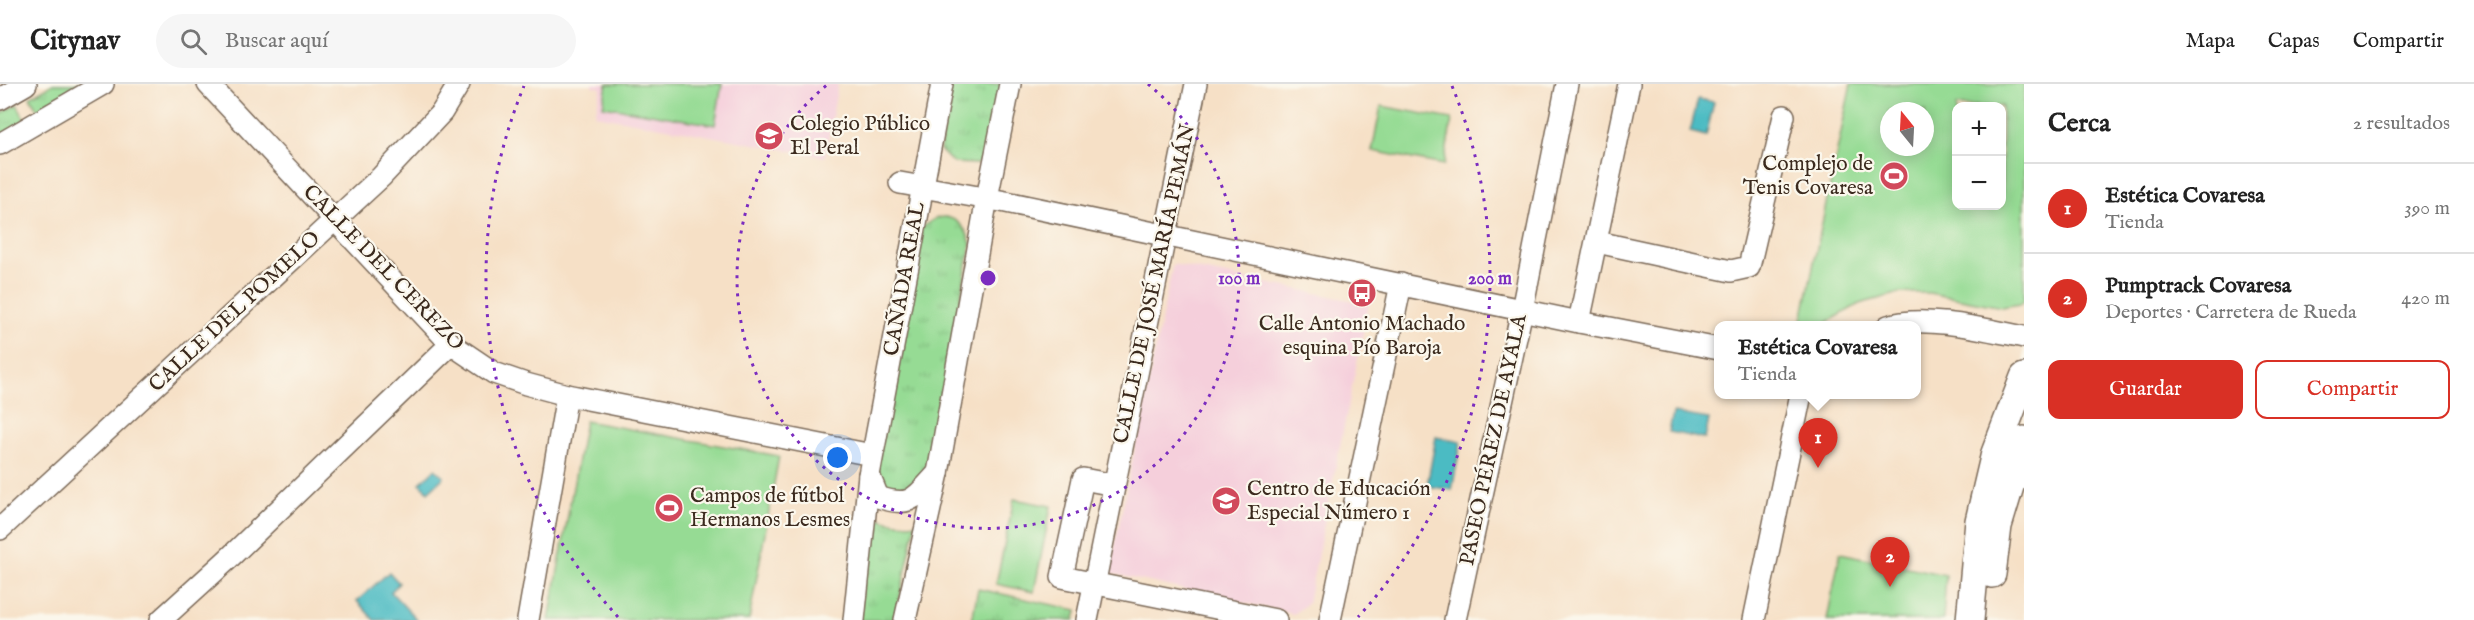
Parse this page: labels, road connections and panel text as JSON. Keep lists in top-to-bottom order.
{
  "streets": {
    "street": [
      "CALLE DEL CEREZO",
      "CAÑADA REAL",
      "CALLE DE JOSÉ MARÍA PEMÁN",
      "CALLE DEL POMELO",
      "PASEO PÉREZ DE AYALA"
    ]
  },
  "crossings": [
    ["CALLE DEL CEREZO", "CAÑADA REAL"],
    ["CALLE DEL CEREZO", "CALLE DEL POMELO"]
  ],
  "places": {
    "school or university": ["Colegio Público El Peral", "Centro de Educación Especial Número 1"],
    "sports": ["Complejo de Tenis Covaresa", "Campos de fútbol Hermanos Lesmes"],
    "bus stop": ["Calle Antonio Machado esquina Pío Baroja"]
  },
  "north": "top",
  "page": {
    "header": "Citynav",
    "search": "Buscar aquí",
    "nav": ["Mapa", "Capas", "Compartir"],
    "heading": ["Cerca", "2 resultados"],
    "map_buttons": ["+", "−"],
    "list": [
      {
        "mark": "1",
        "name": "Estética Covaresa",
        "note": "Tienda",
        "value": "390 m"
      },
      {
        "mark": "2",
        "name": "Pumptrack Covaresa",
        "note": "Deportes · Carretera de Rueda",
        "value": "420 m"
      }
    ],
    "popup": ["Estética Covaresa", "Tienda"],
    "buttons": ["Guardar", "Compartir"],
    "pins": ["1", "2"]
  },
  "rings": ["100 m", "200 m"]
}
